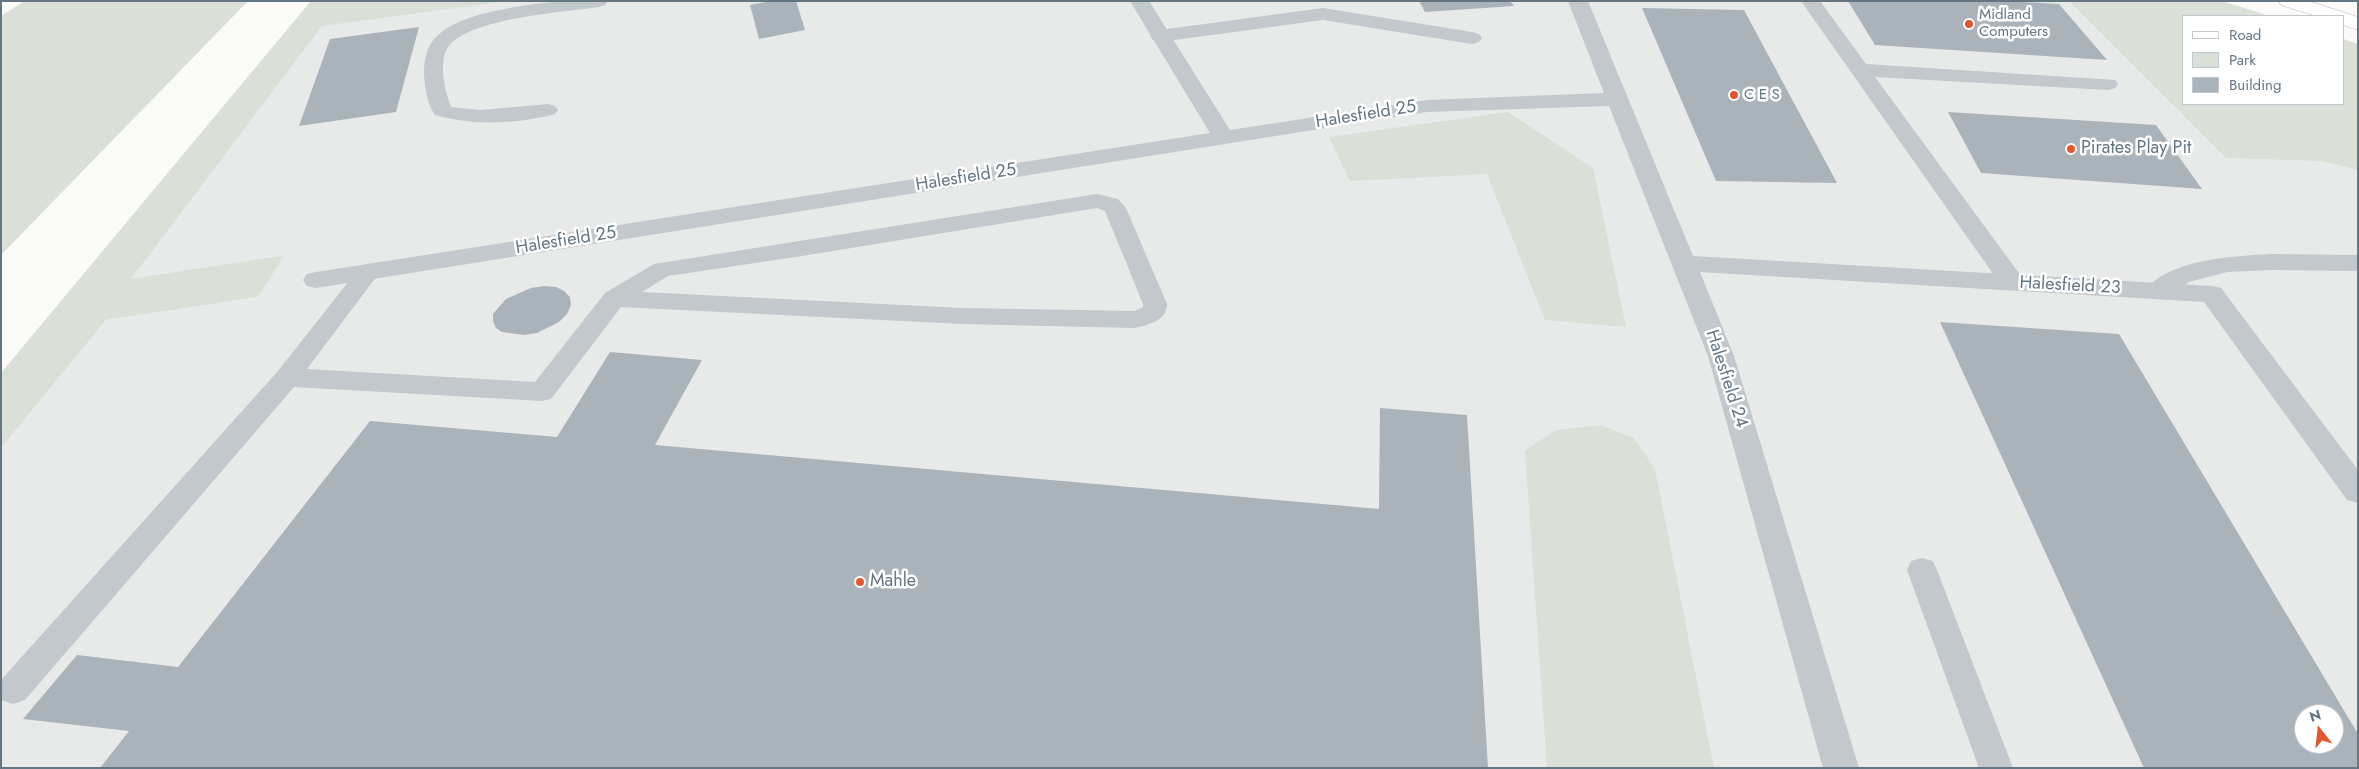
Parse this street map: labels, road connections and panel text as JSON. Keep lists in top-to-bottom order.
{
  "streets": {
    "street": ["Halesfield 25", "Halesfield 23", "Halesfield 24"]
  },
  "crossings": [
    ["Halesfield 25", "Halesfield 24"],
    ["Halesfield 23", "Halesfield 24"]
  ],
  "places": [
    "Midland Computers",
    "C E S",
    "Pirates Play Pit",
    "Mahle"
  ],
  "legend": ["Road", "Park", "Building"],
  "north": "top"
}
